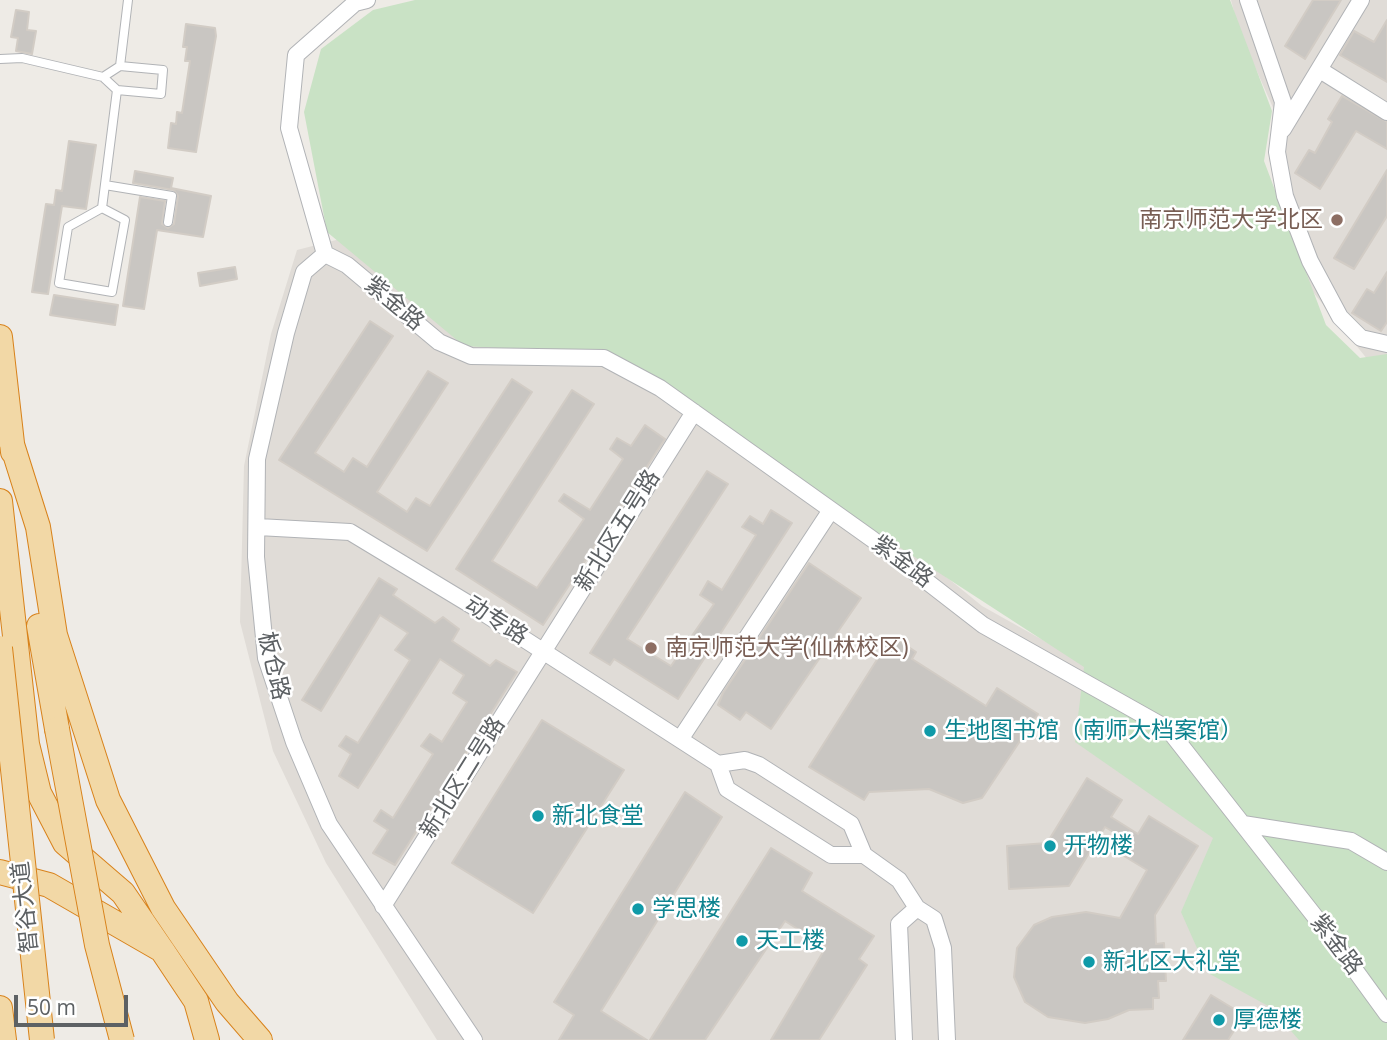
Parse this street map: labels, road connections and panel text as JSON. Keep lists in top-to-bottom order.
{
  "streets": {
    "highway": ["智谷大道"],
    "street": [
      "紫金路",
      "新北区五号路",
      "动专路",
      "板仓路",
      "新北区二号路"
    ]
  },
  "crossings": [
    ["紫金路", "新北区五号路"],
    ["紫金路", "板仓路"],
    ["新北区五号路", "动专路"],
    ["新北区五号路", "新北区二号路"],
    ["动专路", "板仓路"],
    ["动专路", "新北区二号路"],
    ["板仓路", "新北区二号路"]
  ],
  "places": [
    "南京师范大学北区",
    "南京师范大学(仙林校区)",
    "生地图书馆（南师大档案馆）",
    "新北食堂",
    "开物楼",
    "学思楼",
    "天工楼",
    "新北区大礼堂",
    "厚德楼"
  ],
  "scale_bar": "50 m"
}
